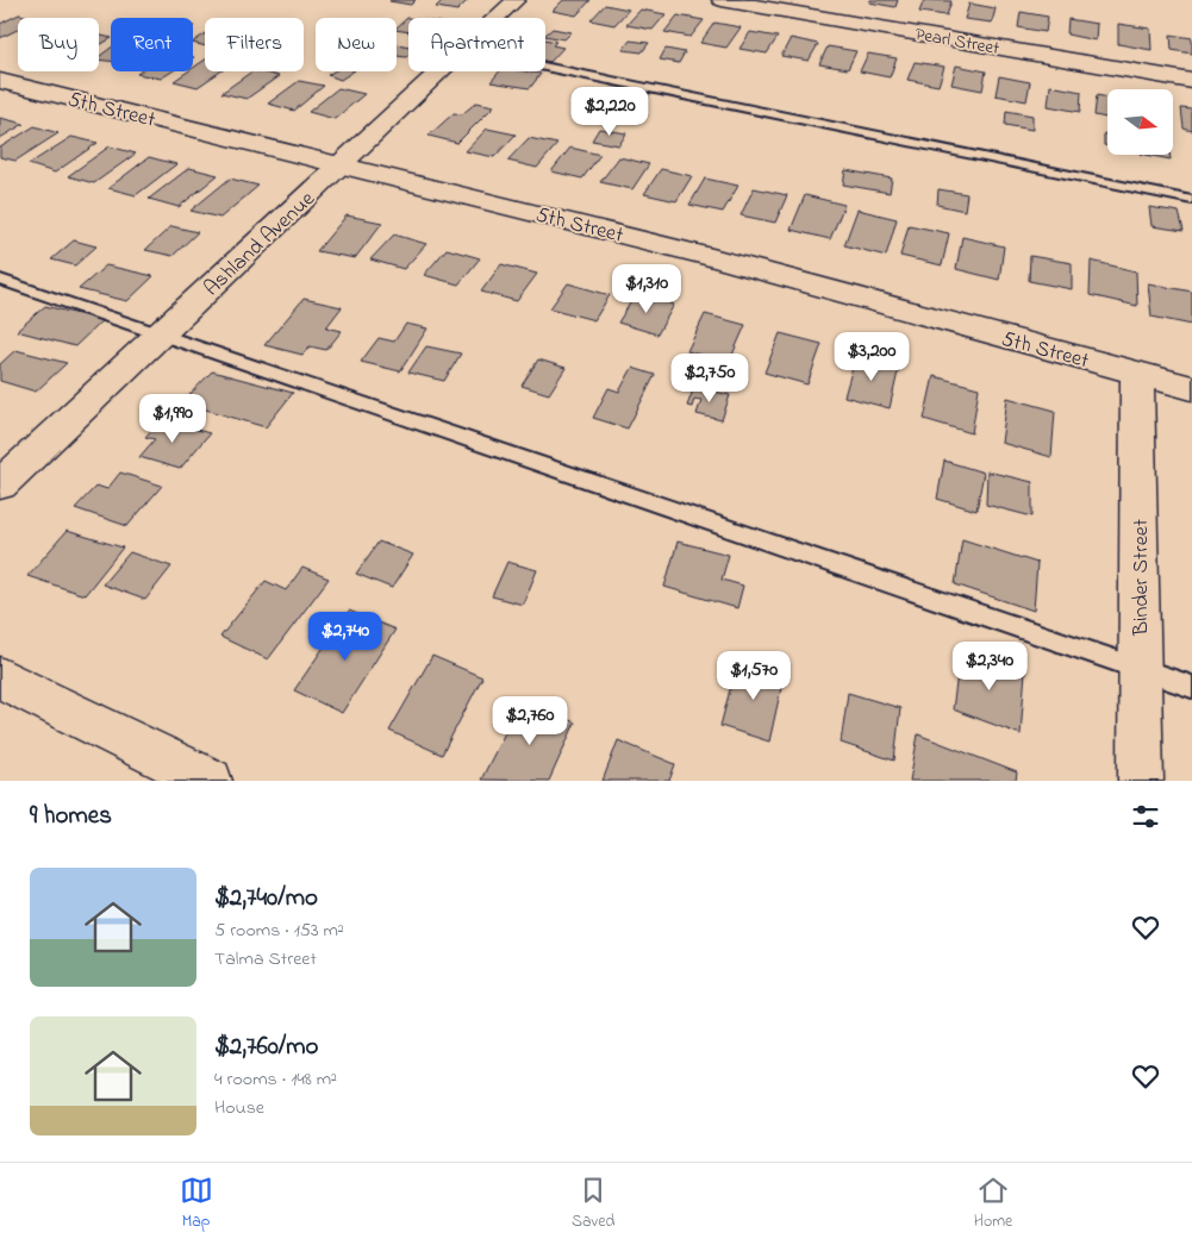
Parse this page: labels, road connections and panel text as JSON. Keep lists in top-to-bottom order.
{
  "streets": {
    "street": [
      "Pearl Street",
      "5th Street",
      "Ashland Avenue",
      "Binder Street"
    ]
  },
  "crossings": [
    ["5th Street", "Ashland Avenue"],
    ["5th Street", "Binder Street"]
  ],
  "north": "right",
  "page": {
    "chip": [
      "Buy",
      "Rent",
      "Filters",
      "New",
      "Apartment"
    ],
    "price": [
      "$2,220",
      "$1,310",
      "$3,200",
      "$2,750",
      "$1,990",
      "$2,740",
      "$2,340",
      "$1,570",
      "$2,760"
    ],
    "heading": "9 homes",
    "list": [
      {
        "name": "$2,740/mo",
        "note": "5 rooms · 153 m² · Talma Street"
      },
      {
        "name": "$2,760/mo",
        "note": "4 rooms · 148 m² · House"
      }
    ],
    "tabs": ["Map", "Saved", "Home"]
  }
}
